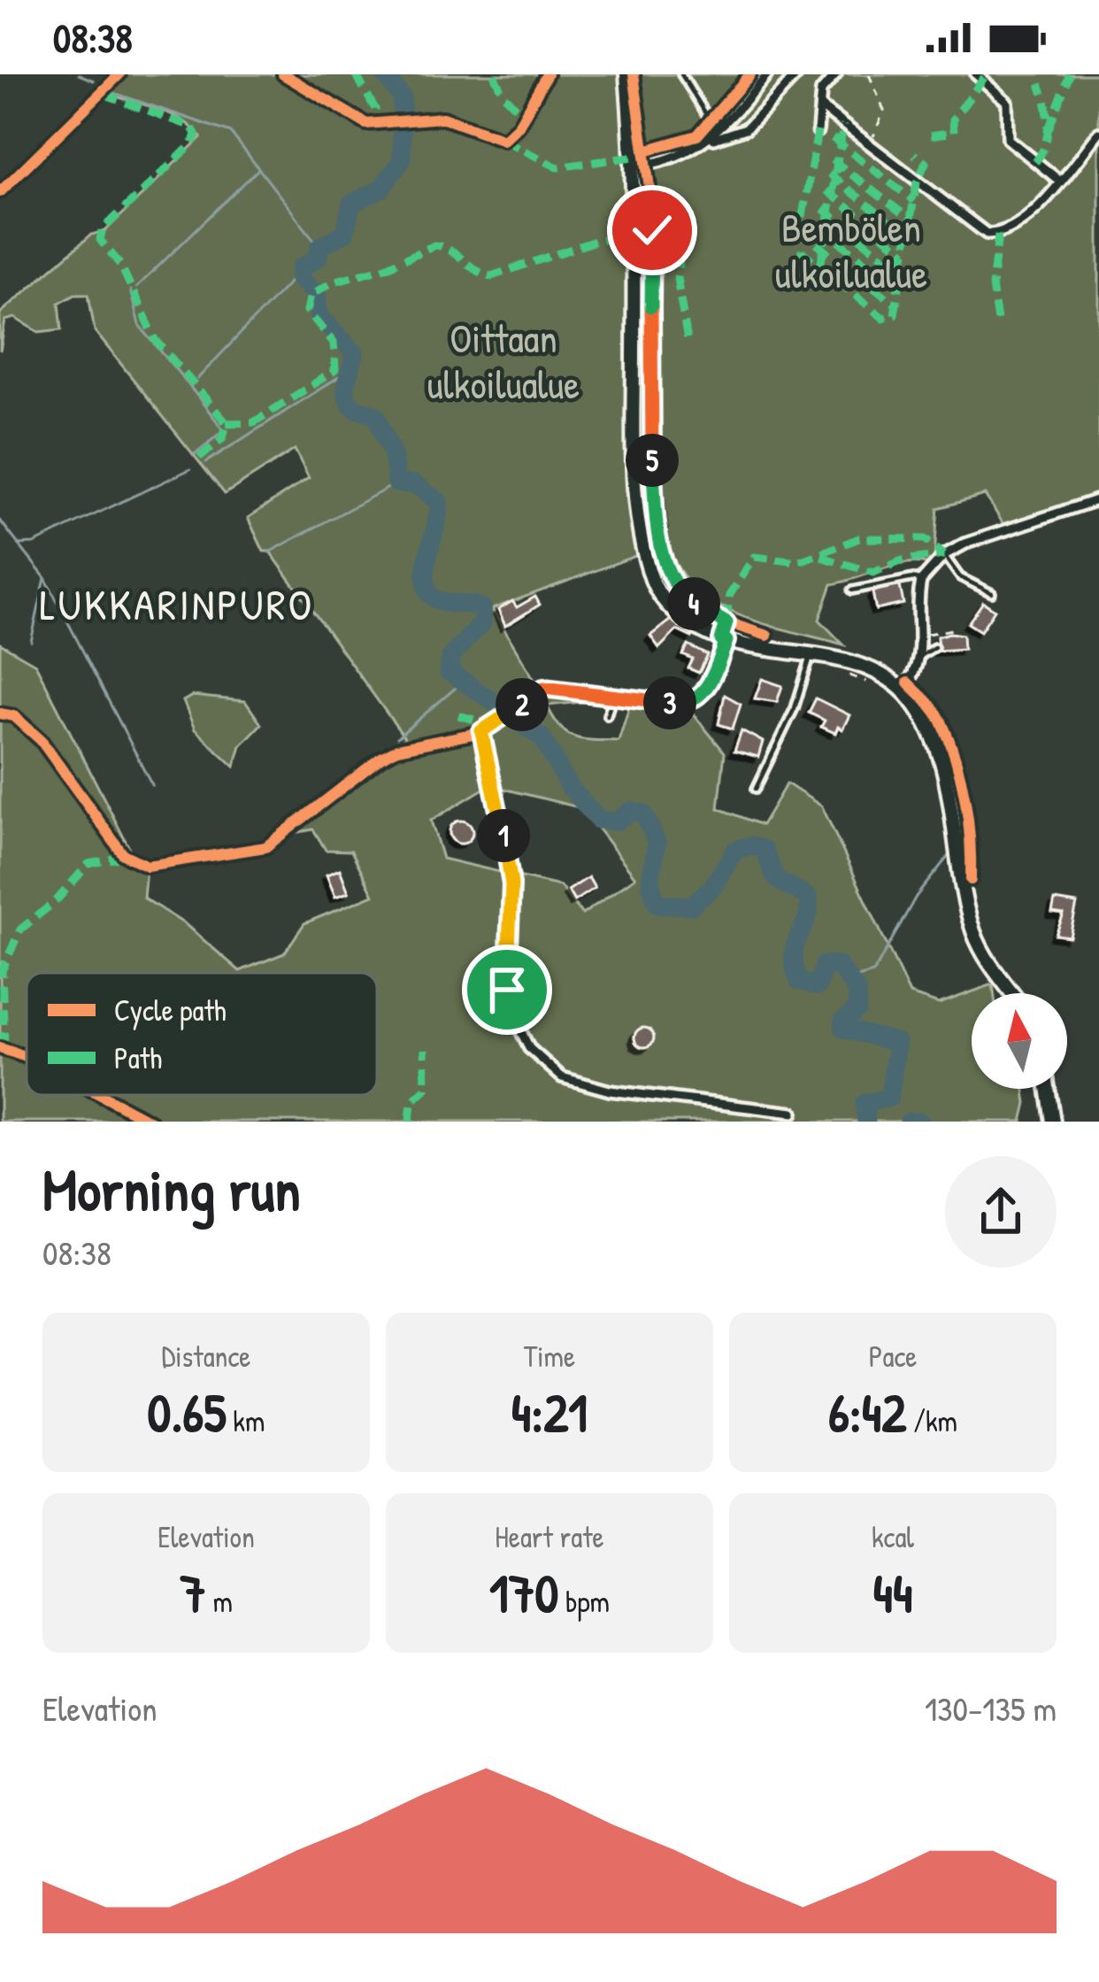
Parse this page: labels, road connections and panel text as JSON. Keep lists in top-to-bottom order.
{
  "districts": ["LUKKARINPURO"],
  "parks": ["Bembölen ulkoilualue", "Oittaan ulkoilualue"],
  "legend": ["Cycle path", "Path"],
  "north": "top",
  "page": {
    "status": "08:38",
    "pins": [
      "5",
      "4",
      "3",
      "2",
      "1"
    ],
    "heading": ["Morning run", "08:38"],
    "stats": [
      ["Distance", "0.65 km"],
      ["Time", "4:21"],
      ["Pace", "6:42 /km"],
      ["Elevation", "7 m"],
      ["Heart rate", "170 bpm"],
      ["kcal", "44"]
    ],
    "chart": ["Elevation", "130–135 m"]
  }
}
